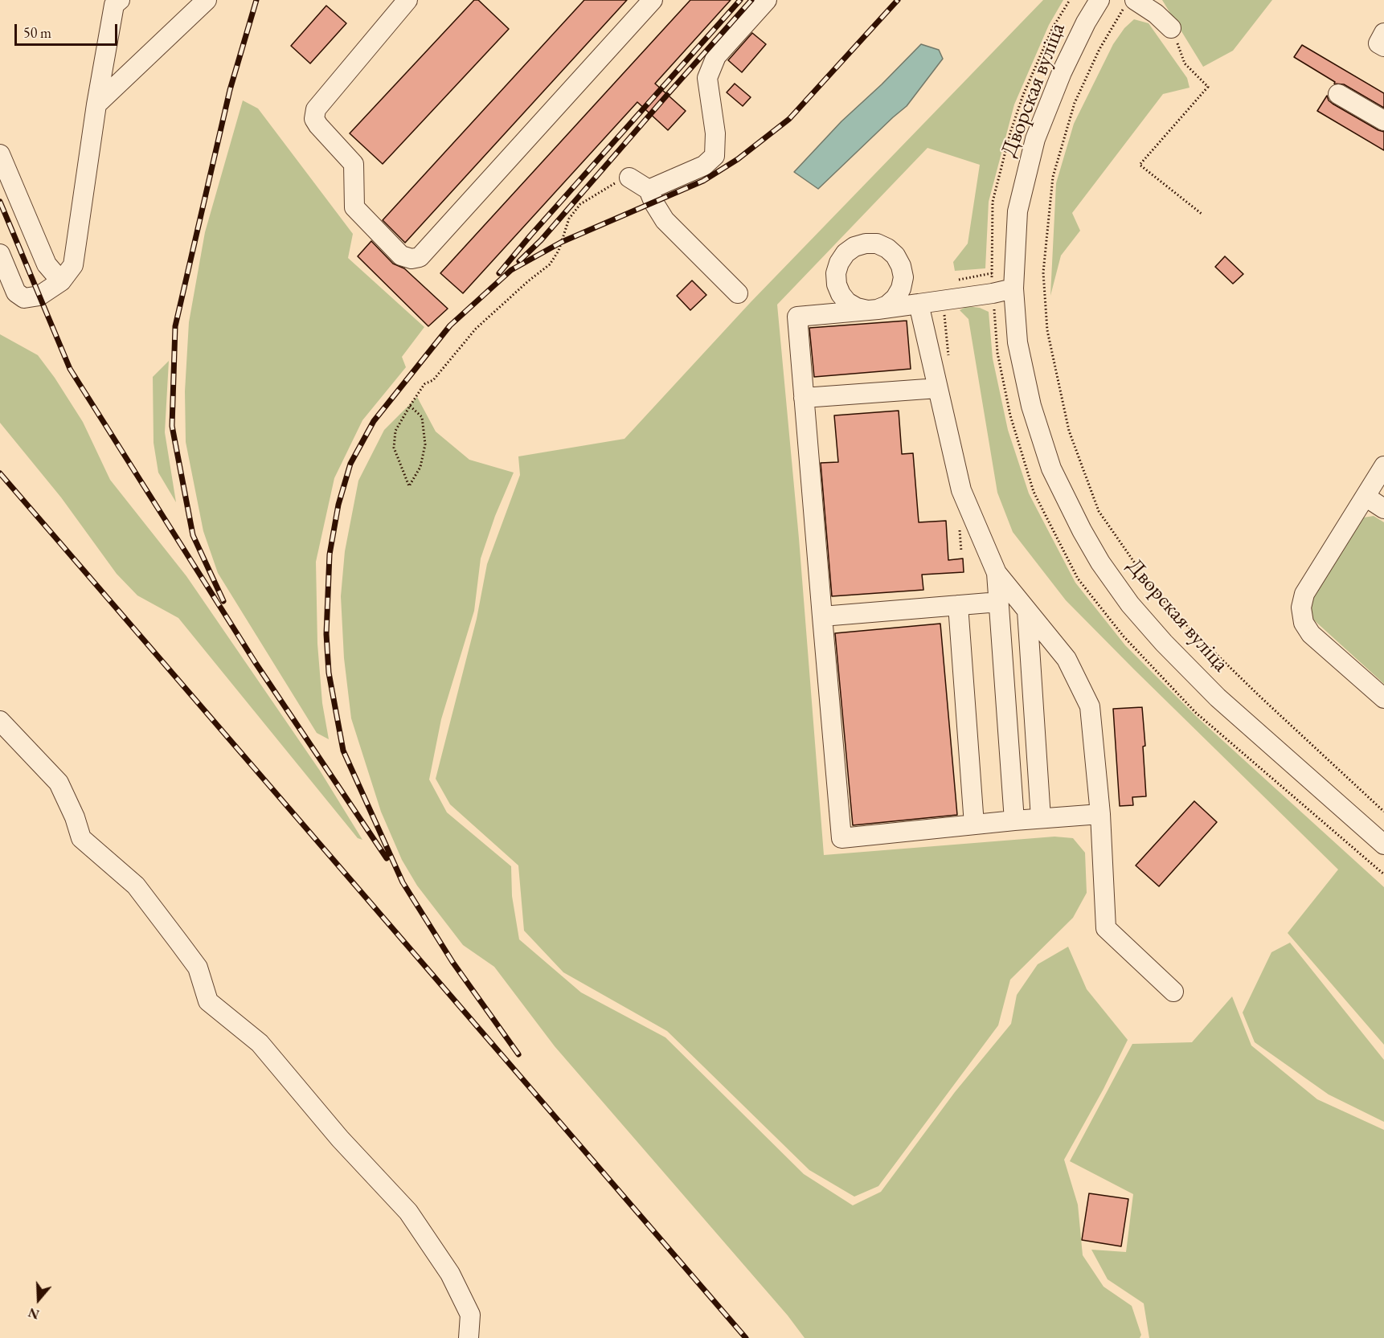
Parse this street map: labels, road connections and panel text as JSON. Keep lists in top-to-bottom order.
{
  "streets": {
    "street": ["Дворская вуліца"]
  },
  "scale_bar": "50 m",
  "north": "bottom"
}
